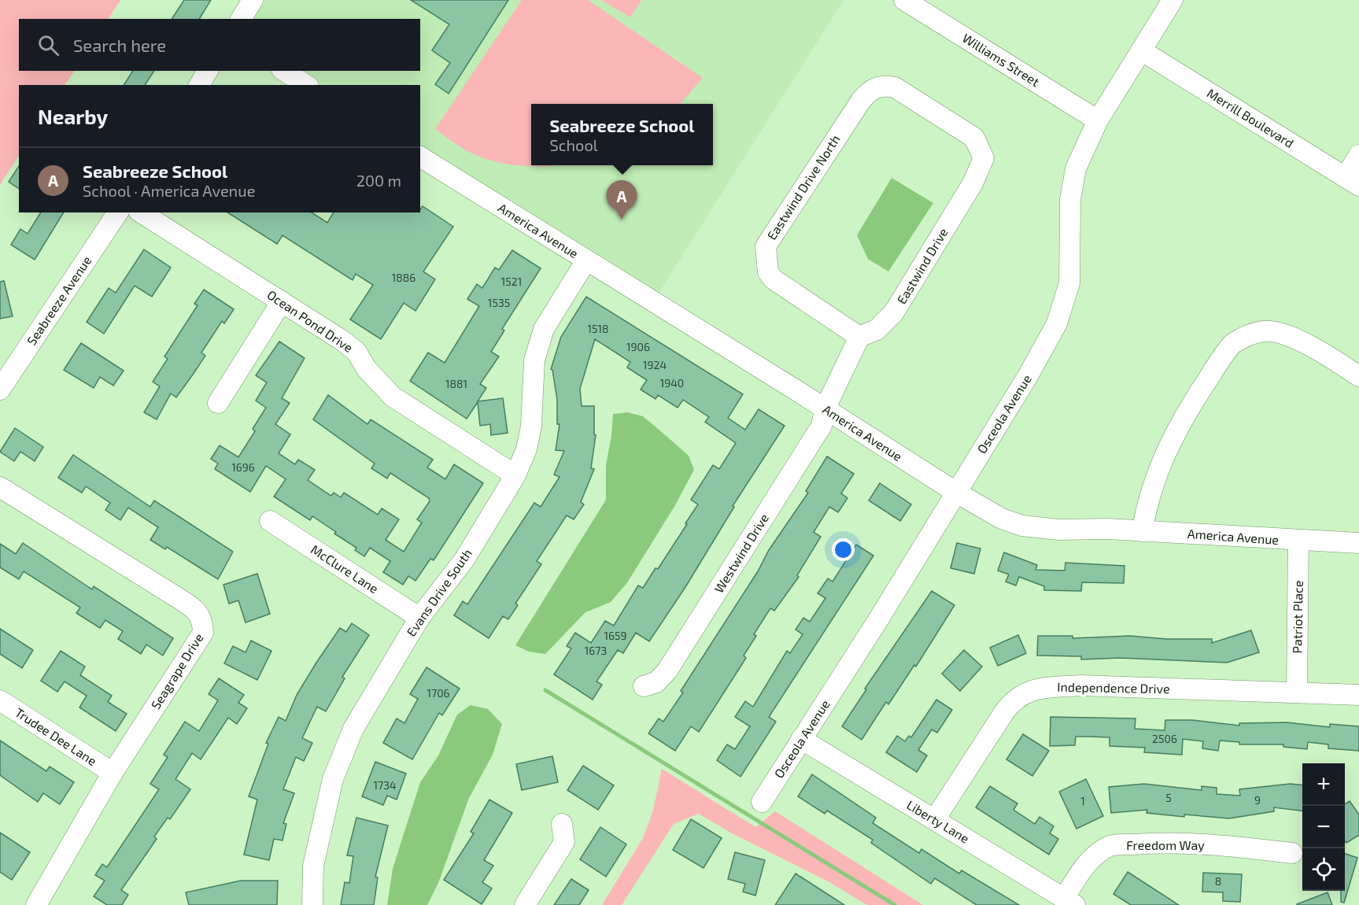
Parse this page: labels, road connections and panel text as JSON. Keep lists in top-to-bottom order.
{
  "streets": {
    "street": [
      "Williams Street",
      "Merrill Boulevard",
      "Eastwind Drive North",
      "America Avenue",
      "Eastwind Drive",
      "Seabreeze Avenue",
      "Ocean Pond Drive",
      "Osceola Avenue",
      "Westwind Drive",
      "McClure Lane",
      "Evans Drive South",
      "Patriot Place",
      "Seagrape Drive",
      "Independence Drive",
      "Trudee Dee Lane",
      "Liberty Lane",
      "Freedom Way"
    ]
  },
  "crossings": [
    ["Williams Street", "Osceola Avenue"],
    ["Merrill Boulevard", "Osceola Avenue"],
    ["Eastwind Drive North", "Eastwind Drive"],
    ["America Avenue", "Osceola Avenue"],
    ["America Avenue", "Westwind Drive"],
    ["America Avenue", "Evans Drive South"],
    ["America Avenue", "Patriot Place"],
    ["Ocean Pond Drive", "Evans Drive South"],
    ["Osceola Avenue", "Liberty Lane"],
    ["McClure Lane", "Evans Drive South"],
    ["Patriot Place", "Independence Drive"],
    ["Seagrape Drive", "Trudee Dee Lane"],
    ["Independence Drive", "Liberty Lane"],
    ["Liberty Lane", "Freedom Way"]
  ],
  "house_numbers": [
    "1886",
    "1521",
    "1535",
    "1518",
    "1906",
    "1924",
    "1940",
    "1881",
    "1696",
    "1659",
    "1673",
    "1706",
    "2506",
    "1734",
    "5",
    "9",
    "1",
    "8"
  ],
  "page": {
    "search": "Search here",
    "heading": "Nearby",
    "popup": ["Seabreeze School", "School"],
    "list": [
      {
        "mark": "A",
        "name": "Seabreeze School",
        "note": "School · America Avenue",
        "value": "200 m"
      }
    ],
    "pins": "A",
    "map_buttons": ["+", "−"]
  }
}
